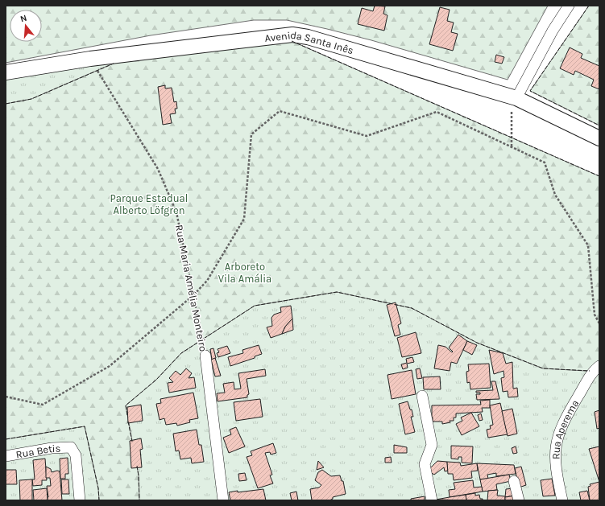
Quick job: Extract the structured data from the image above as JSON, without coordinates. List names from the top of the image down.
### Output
{
  "streets": {
    "main road": ["Avenida Santa Inês"],
    "street": ["Rua Maria Amélia Monteiro", "Rua Aperema", "Rua Betis"]
  },
  "crossings": [
    ["Avenida Santa Inês", "Rua Maria Amélia Monteiro"]
  ],
  "parks": ["Parque Estadual Alberto Löfgren", "Arboreto Vila Amália"],
  "north": "top"
}
